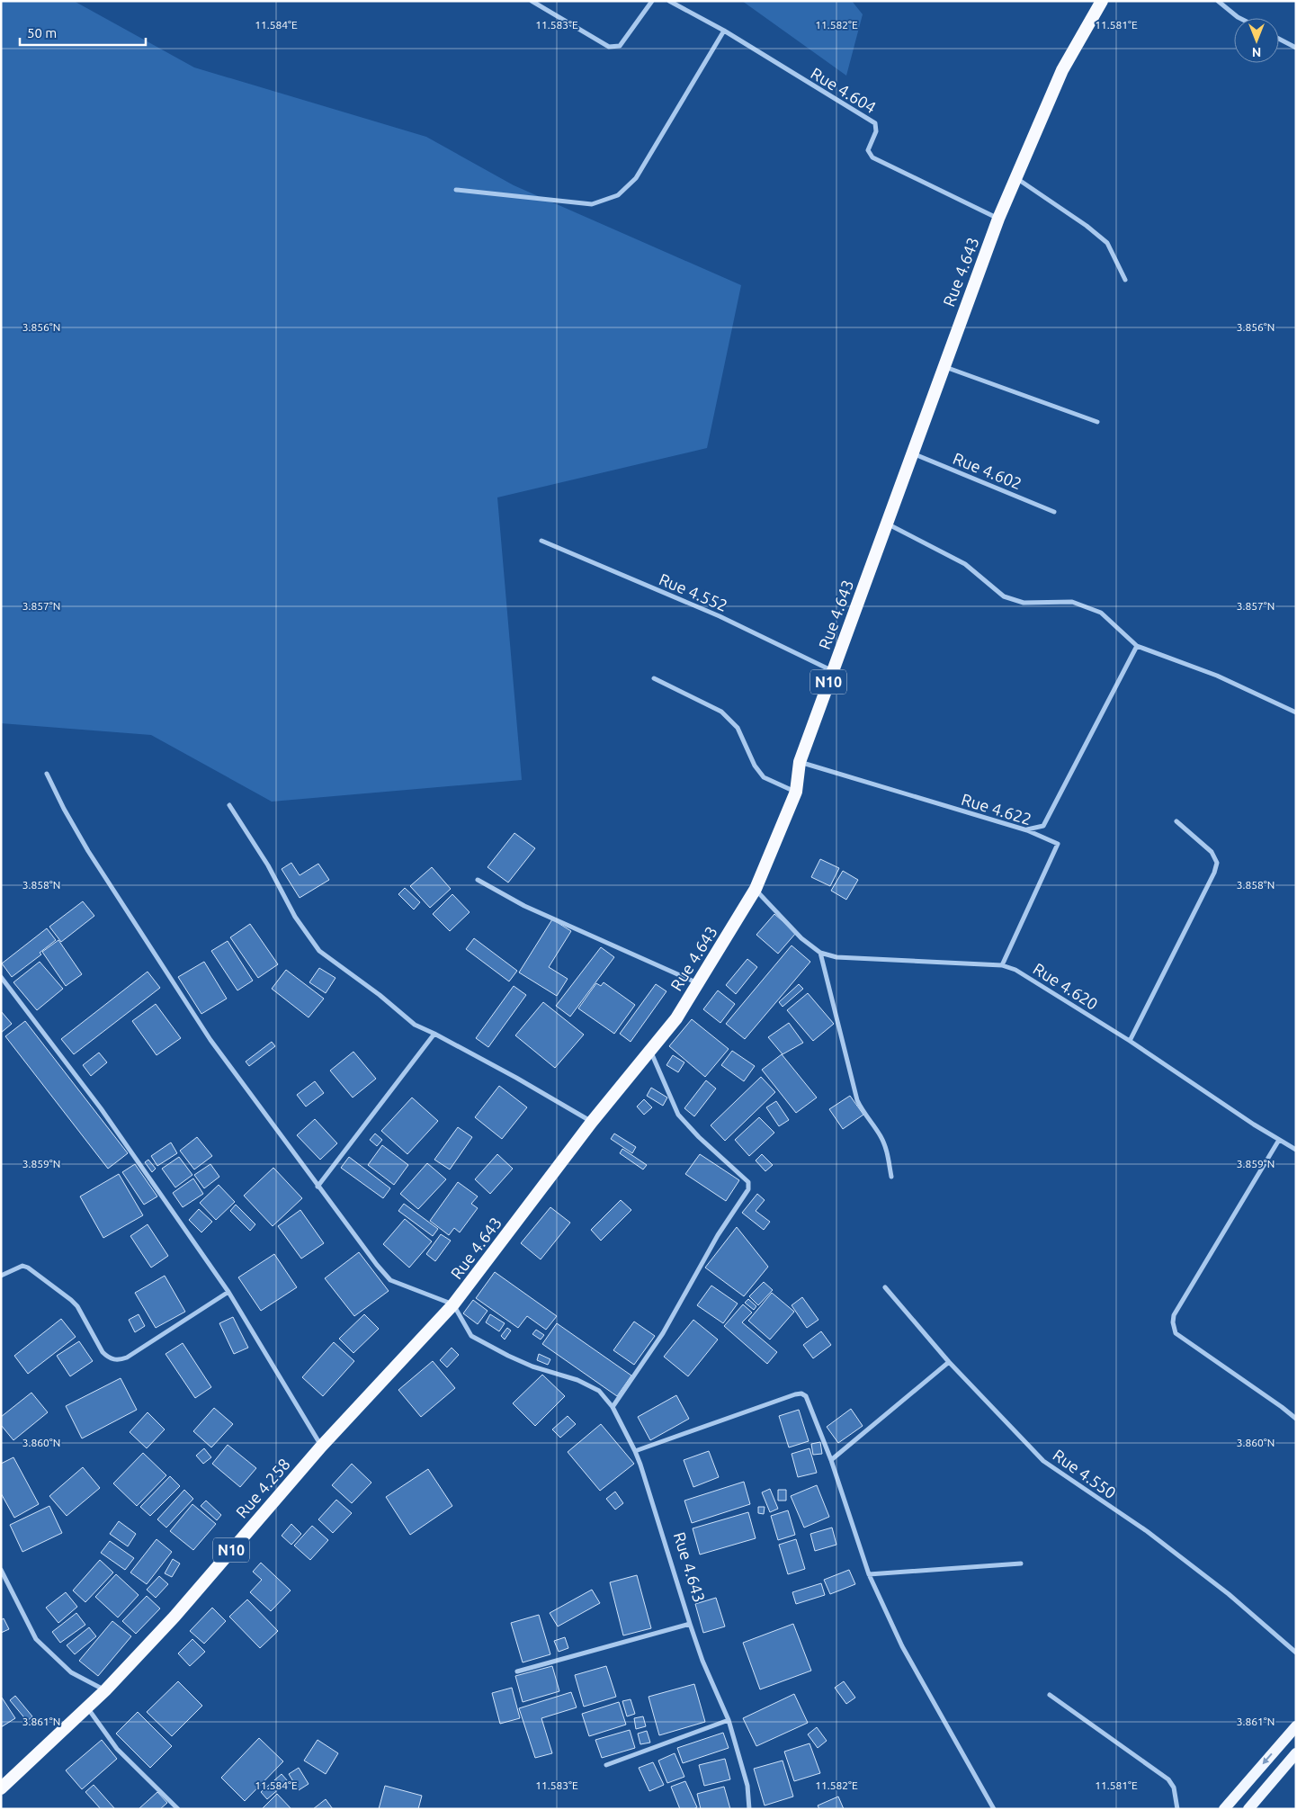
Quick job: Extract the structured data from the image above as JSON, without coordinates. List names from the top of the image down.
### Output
{
  "streets": {
    "highway": ["Rue 4.643", "N10", "Rue 4.258"],
    "street": [
      "Rue 4.604",
      "Rue 4.602",
      "Rue 4.552",
      "Rue 4.622",
      "Rue 4.620",
      "Rue 4.550"
    ]
  },
  "crossings": [
    ["Rue 4.604", "Rue 4.643"],
    ["Rue 4.643", "Rue 4.602"],
    ["Rue 4.643", "Rue 4.552"],
    ["Rue 4.643", "Rue 4.622"],
    ["Rue 4.643", "Rue 4.620"],
    ["Rue 4.643", "Rue 4.258"],
    ["Rue 4.622", "Rue 4.620"]
  ],
  "scale_bar": "50 m",
  "north": "bottom",
  "coordinates": [
    "11.584°E",
    "11.583°E",
    "11.582°E",
    "11.581°E",
    "3.856°N",
    "3.857°N",
    "3.858°N",
    "3.859°N",
    "3.860°N",
    "3.861°N"
  ]
}
